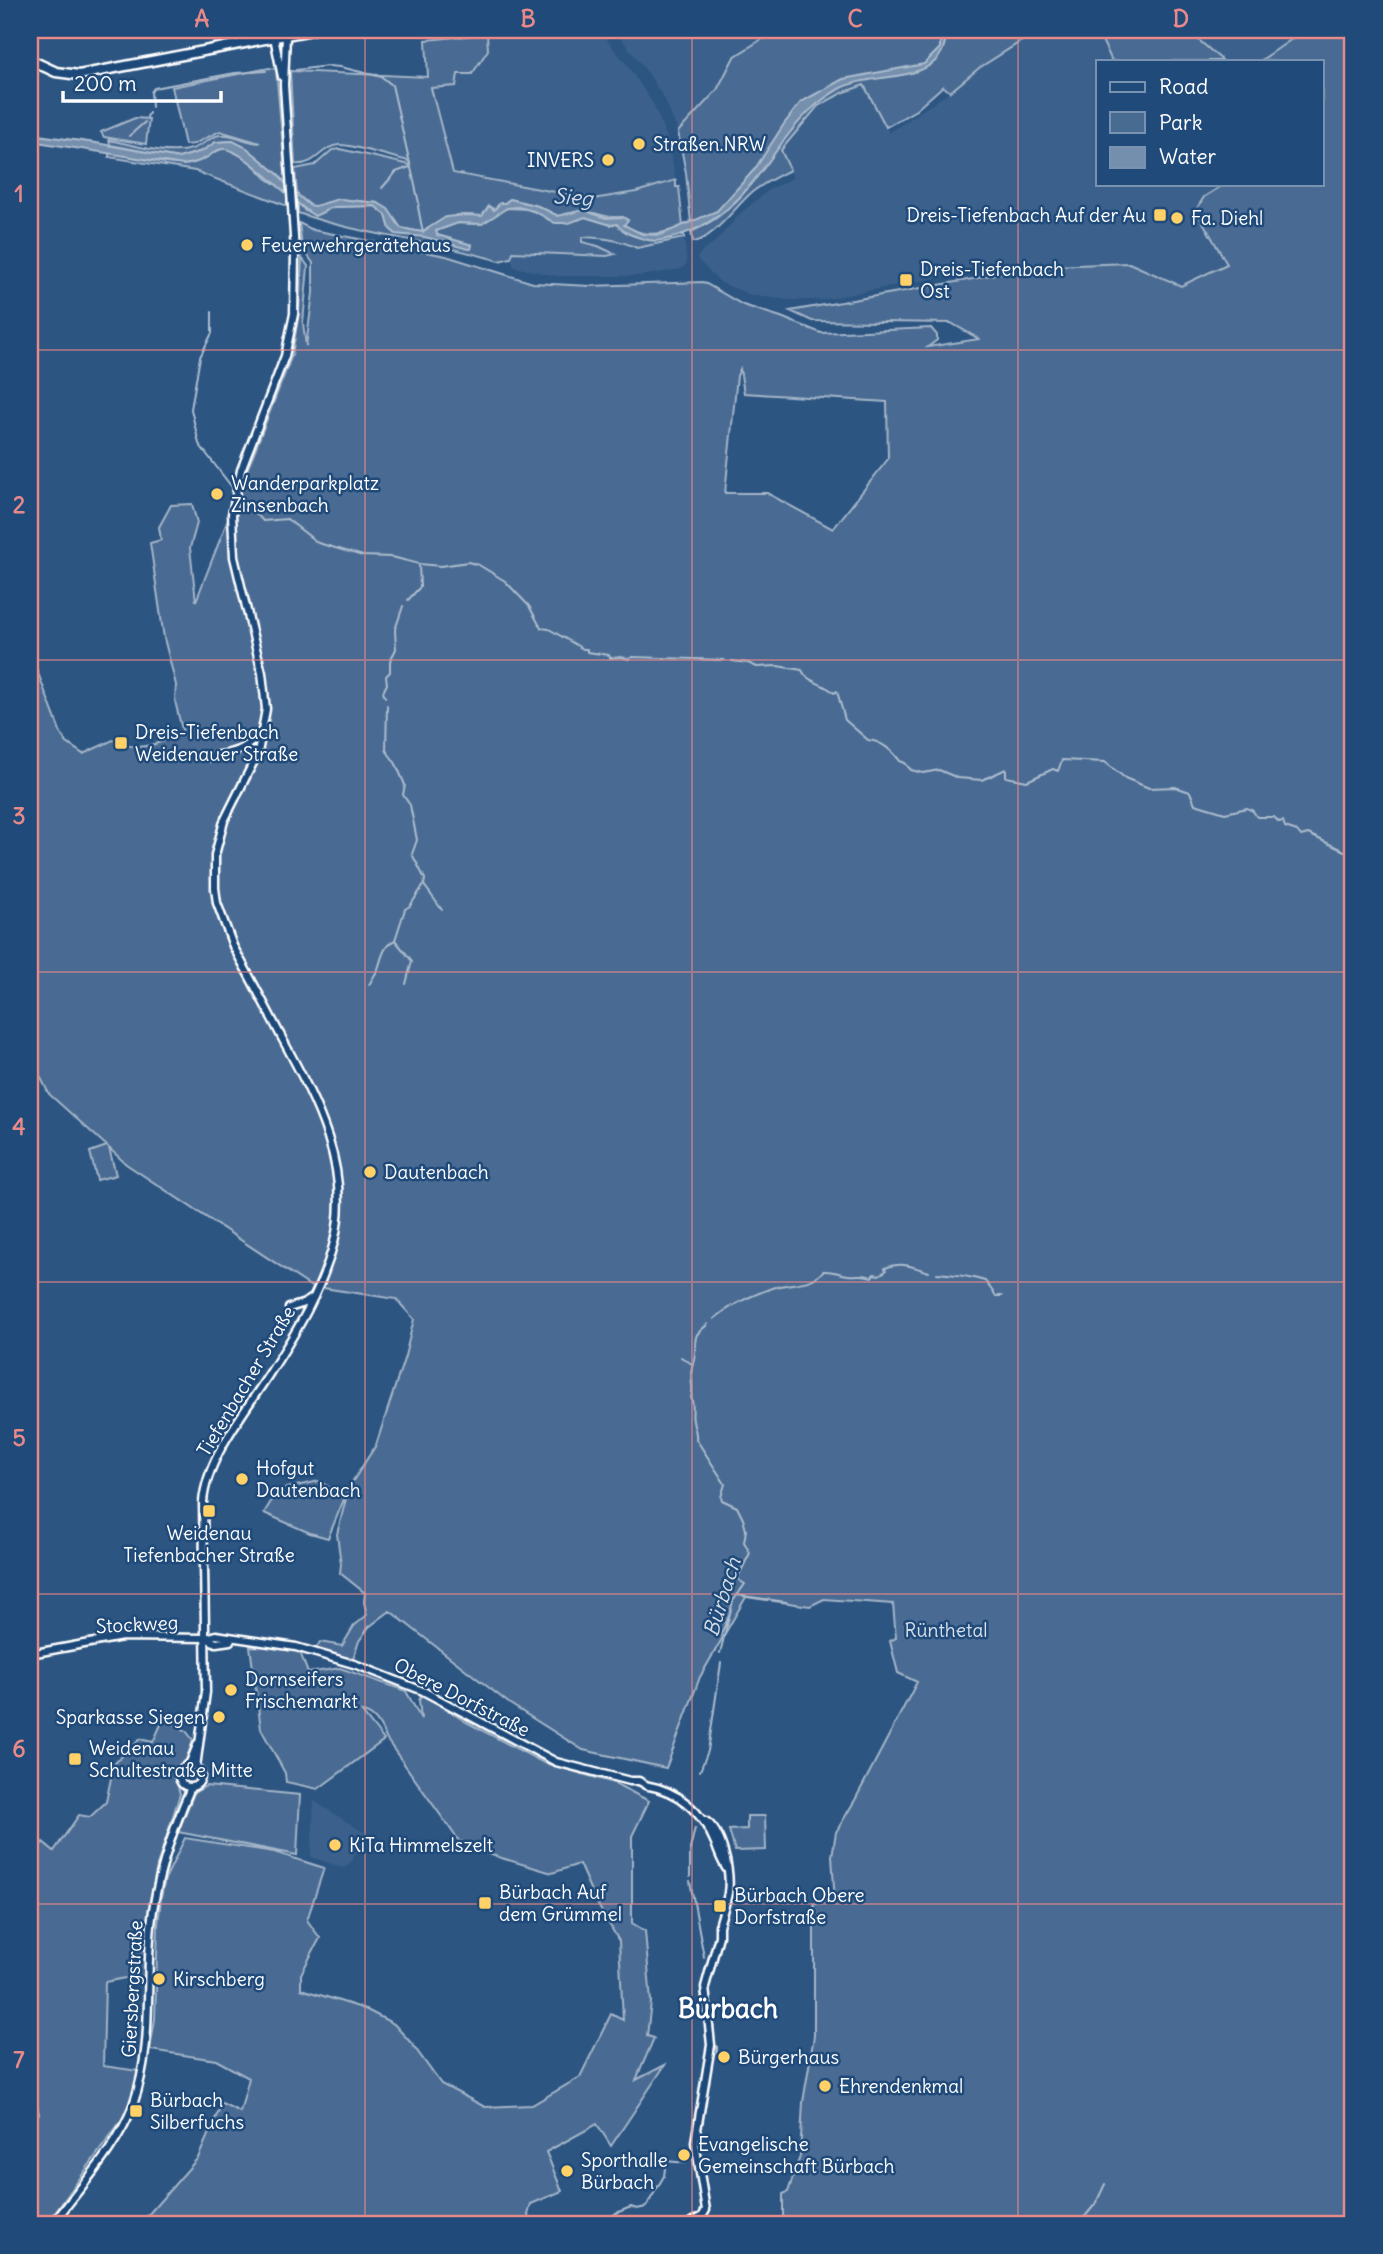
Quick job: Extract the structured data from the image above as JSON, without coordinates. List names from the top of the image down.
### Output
{
  "streets": {
    "street": [
      "Tiefenbacher Straße",
      "Stockweg",
      "Obere Dorfstraße",
      "Giersbergstraße"
    ]
  },
  "crossings": [
    ["Tiefenbacher Straße", "Stockweg"],
    ["Tiefenbacher Straße", "Obere Dorfstraße"],
    ["Stockweg", "Obere Dorfstraße"]
  ],
  "districts": ["Bürbach"],
  "water": ["Sieg", "Bürbach"],
  "parks": ["Rünthetal"],
  "places": {
    "other": [
      "Straßen.NRW",
      "INVERS",
      "Fa. Diehl",
      "Feuerwehrgerätehaus",
      "Wanderparkplatz Zinsenbach",
      "Dautenbach",
      "Hofgut Dautenbach",
      "Dornseifers Frischemarkt",
      "Sparkasse Siegen",
      "KiTa Himmelszelt",
      "Kirschberg",
      "Bürgerhaus",
      "Ehrendenkmal",
      "Evangelische Gemeinschaft Bürbach",
      "Sporthalle Bürbach"
    ],
    "transit": [
      "Dreis-Tiefenbach Auf der Au",
      "Dreis-Tiefenbach Ost",
      "Dreis-Tiefenbach Weidenauer Straße",
      "Weidenau Tiefenbacher Straße",
      "Weidenau Schultestraße Mitte",
      "Bürbach Auf dem Grümmel",
      "Bürbach Obere Dorfstraße",
      "Bürbach Silberfuchs"
    ]
  },
  "legend": ["Road", "Park", "Water"],
  "scale_bar": "200 m",
  "grid": {
    "columns": [
      "A",
      "B",
      "C",
      "D"
    ],
    "rows": [
      "1",
      "2",
      "3",
      "4",
      "5",
      "6",
      "7"
    ]
  }
}
